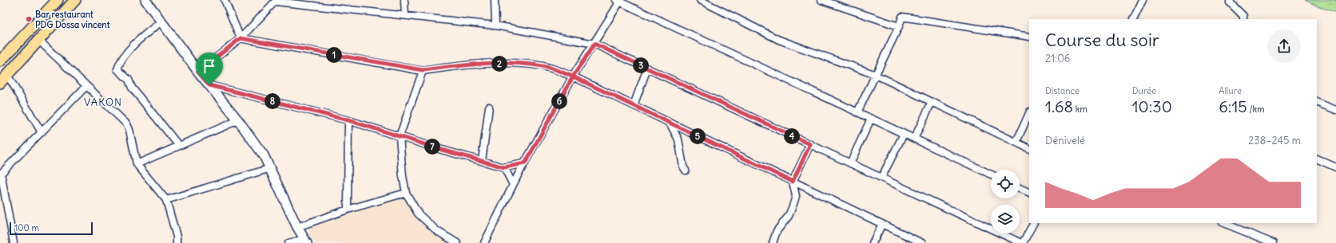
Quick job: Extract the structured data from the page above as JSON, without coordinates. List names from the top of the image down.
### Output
{
  "districts": ["VAKON"],
  "places": ["Bar restaurant PDG Dossa vincent"],
  "scale_bar": "100 m",
  "page": {
    "heading": ["Course du soir", "21:06"],
    "pins": [
      "1",
      "2",
      "3",
      "6",
      "8",
      "4",
      "5",
      "7"
    ],
    "stats": [
      ["Distance", "1.68 km"],
      ["Durée", "10:30"],
      ["Allure", "6:15 /km"]
    ],
    "chart": ["Dénivelé", "238–245 m"],
    "scale": "100 m"
  }
}
